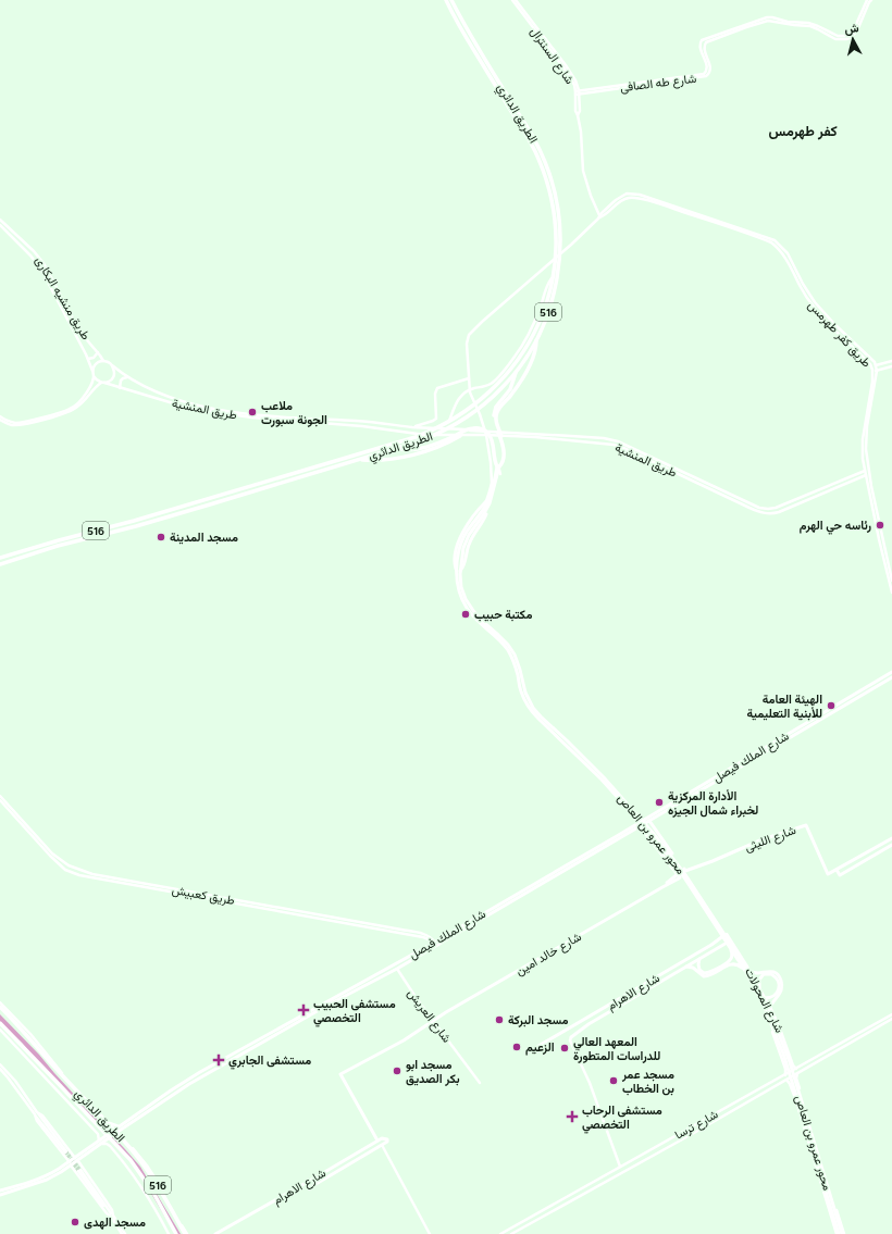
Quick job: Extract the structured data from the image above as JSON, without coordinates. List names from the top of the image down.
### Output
{
  "streets": {
    "highway": ["الطريق الدائري", "516"],
    "main road": [
      "شارع الملك فيصل",
      "محور عمرو بن العاص",
      "شارع الليثى",
      "شارع خالد امين",
      "شارع الاهرام"
    ],
    "street": [
      "شارع السنترال",
      "شارع طه الصافى",
      "طريق منشيه البكارى",
      "طريق كفر طهرمس",
      "طريق المنشية",
      "طريق كعبيش",
      "شارع المحولات",
      "شارع العريش",
      "شارع ترسا"
    ]
  },
  "crossings": [
    ["شارع السنترال", "شارع طه الصافى"],
    ["شارع السنترال", "طريق كفر طهرمس"],
    ["طريق منشيه البكارى", "طريق المنشية"],
    ["طريق كفر طهرمس", "طريق المنشية"],
    ["شارع الملك فيصل", "طريق كعبيش"],
    ["شارع الملك فيصل", "شارع العريش"],
    ["شارع خالد امين", "شارع الاهرام"],
    ["شارع خالد امين", "شارع العريش"],
    ["شارع الاهرام", "شارع المحولات"],
    ["شارع المحولات", "شارع ترسا"]
  ],
  "districts": ["كفر طهرمس"],
  "places": {
    "other": [
      "ملاعب الجونة سبورت",
      "رئاسه حي الهرم",
      "مسجد المدينة",
      "مكتبة حبيب",
      "الهيئة العامة للأبنية التعليمية",
      "الأدارة المركزية لخبراء شمال الجيزه",
      "مسجد البركة",
      "الزعيم",
      "المعهد العالي للدراسات المتطورة",
      "مسجد ابو بكر الصديق",
      "مسجد عمر بن الخطاب",
      "مسجد الهدى"
    ],
    "health": ["مستشفى الحبيب التخصصي", "مستشفى الجابري", "مستشفى الرحاب التخصصي"]
  },
  "north": "top"
}
